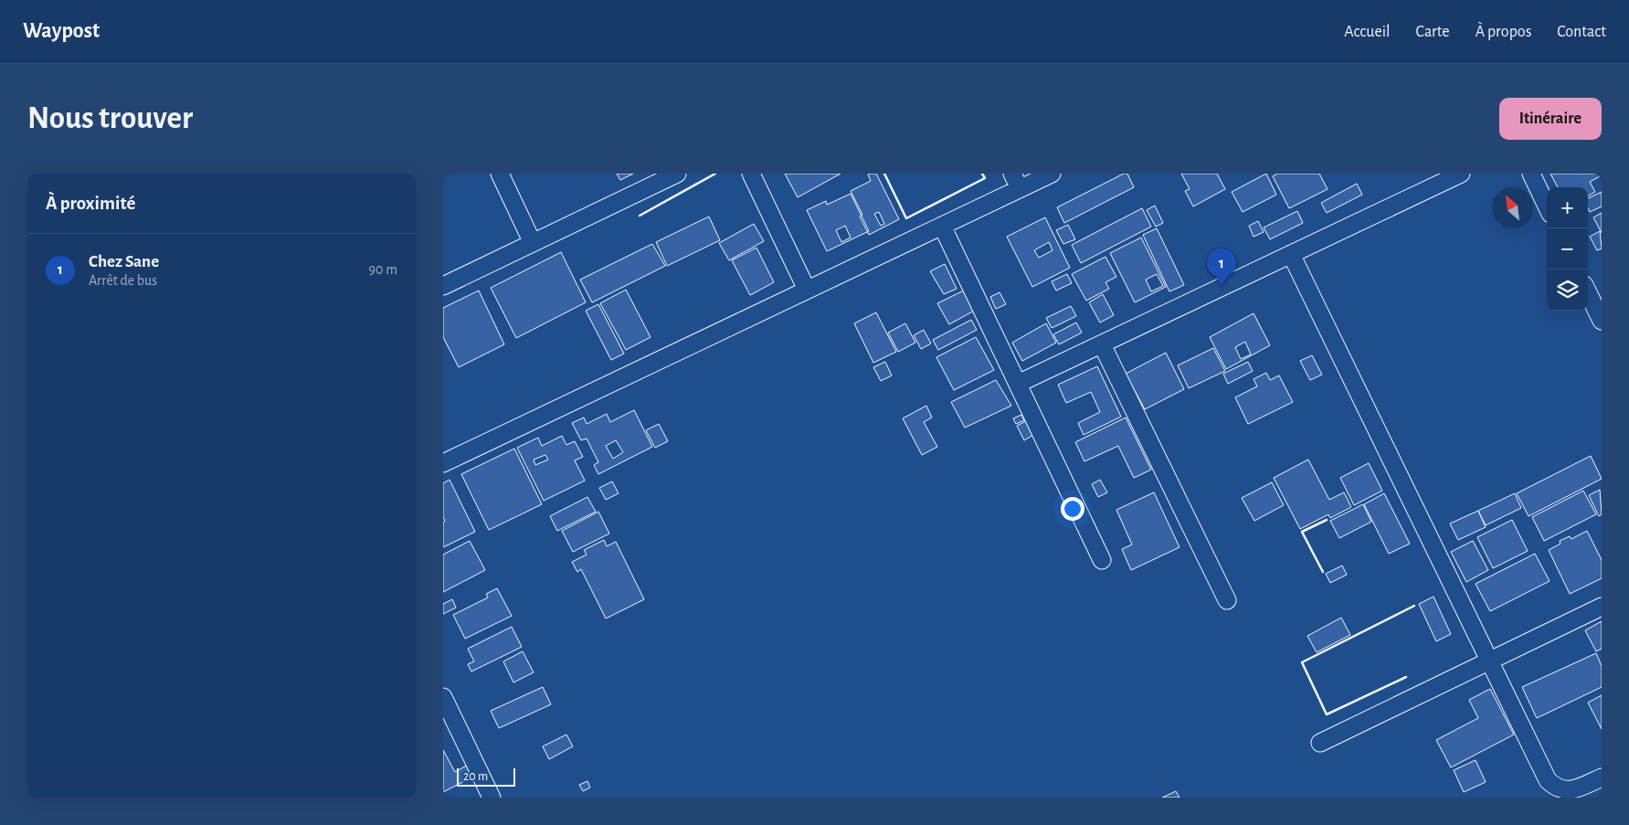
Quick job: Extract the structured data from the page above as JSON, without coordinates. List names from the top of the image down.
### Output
{
  "scale_bar": "20 m",
  "north": "top left",
  "page": {
    "header": "Waypost",
    "nav": [
      "Accueil",
      "Carte",
      "À propos",
      "Contact"
    ],
    "buttons": "Itinéraire",
    "title": "Nous trouver",
    "heading": "À proximité",
    "map_buttons": ["+", "−"],
    "list": [
      {
        "mark": "1",
        "name": "Chez Sane",
        "note": "Arrêt de bus",
        "value": "90 m"
      }
    ],
    "pins": "1",
    "scale": "20 m"
  }
}
